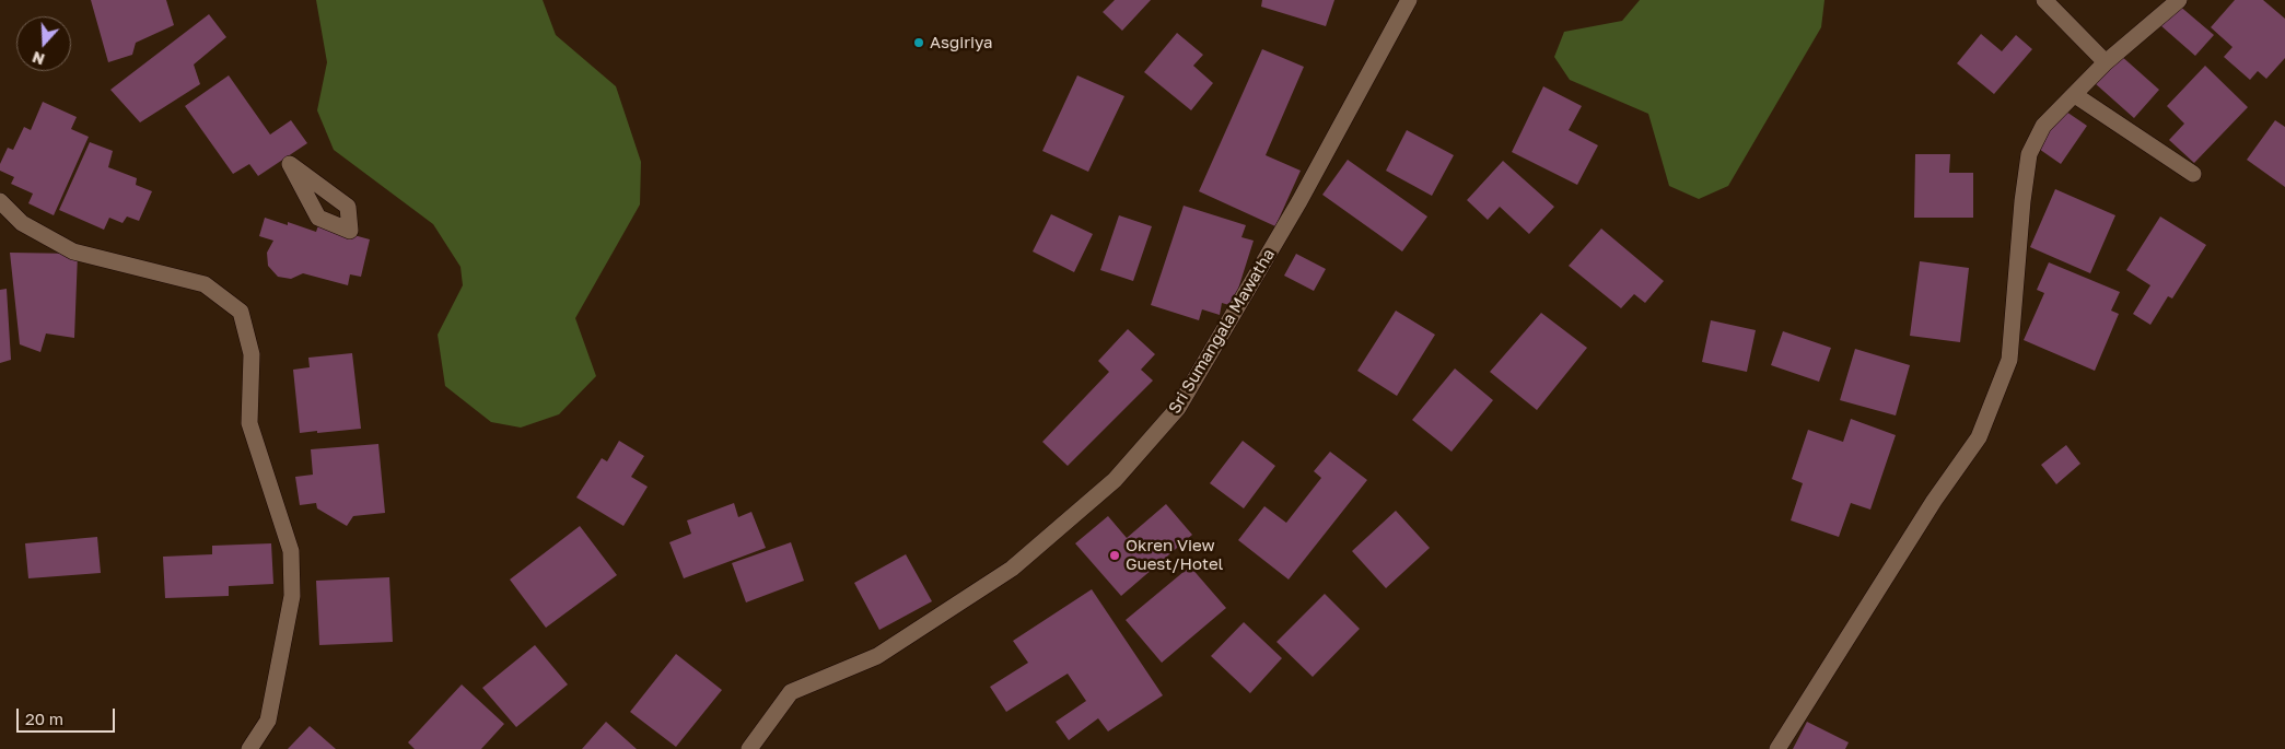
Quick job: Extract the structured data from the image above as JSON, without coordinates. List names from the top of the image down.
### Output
{
  "streets": {
    "street": ["Sri Sumangala Mawatha"]
  },
  "places": ["Asgiriya", "Okren View Guest/Hotel"],
  "scale_bar": "20 m",
  "north": "bottom"
}
